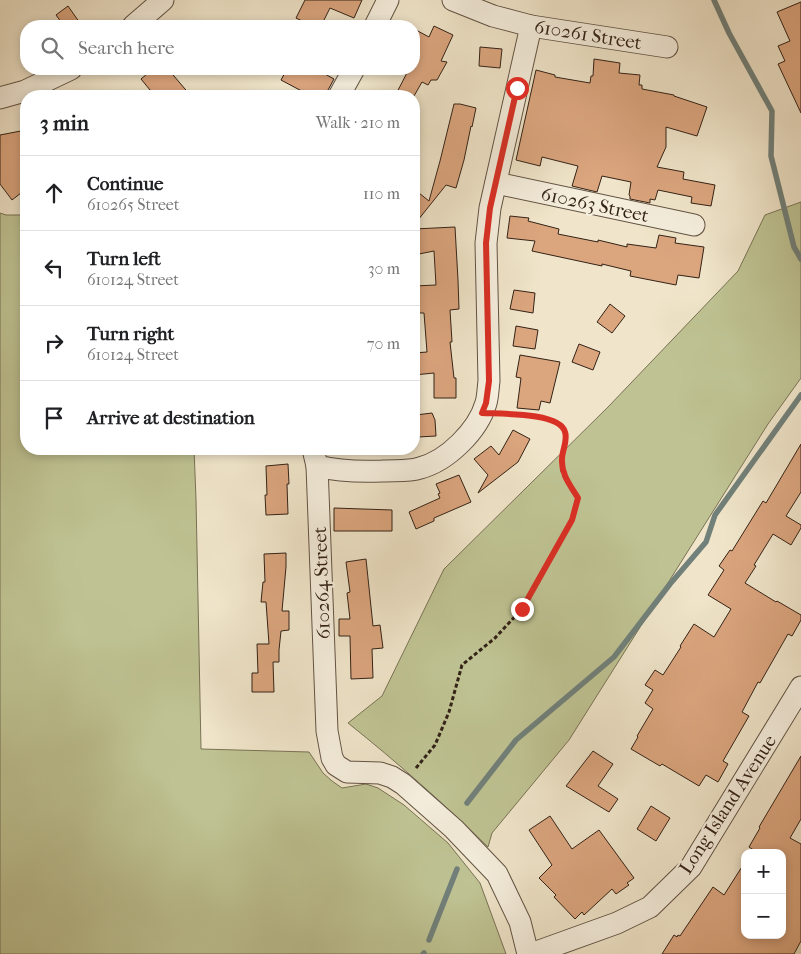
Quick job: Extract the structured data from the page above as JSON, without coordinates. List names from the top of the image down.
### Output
{
  "streets": {
    "street": [
      "610261 Street",
      "610263 Street",
      "610264 Street",
      "Long Island Avenue"
    ]
  },
  "crossings": [
    ["610264 Street", "Long Island Avenue"]
  ],
  "page": {
    "search": "Search here",
    "heading": ["3 min", "Walk · 210 m"],
    "list": [
      ["Continue", "610265 Street", "110 m"],
      ["Turn left", "610124 Street", "30 m"],
      ["Turn right", "610124 Street", "70 m"],
      "Arrive at destination"
    ],
    "map_buttons": ["+", "−"]
  }
}
